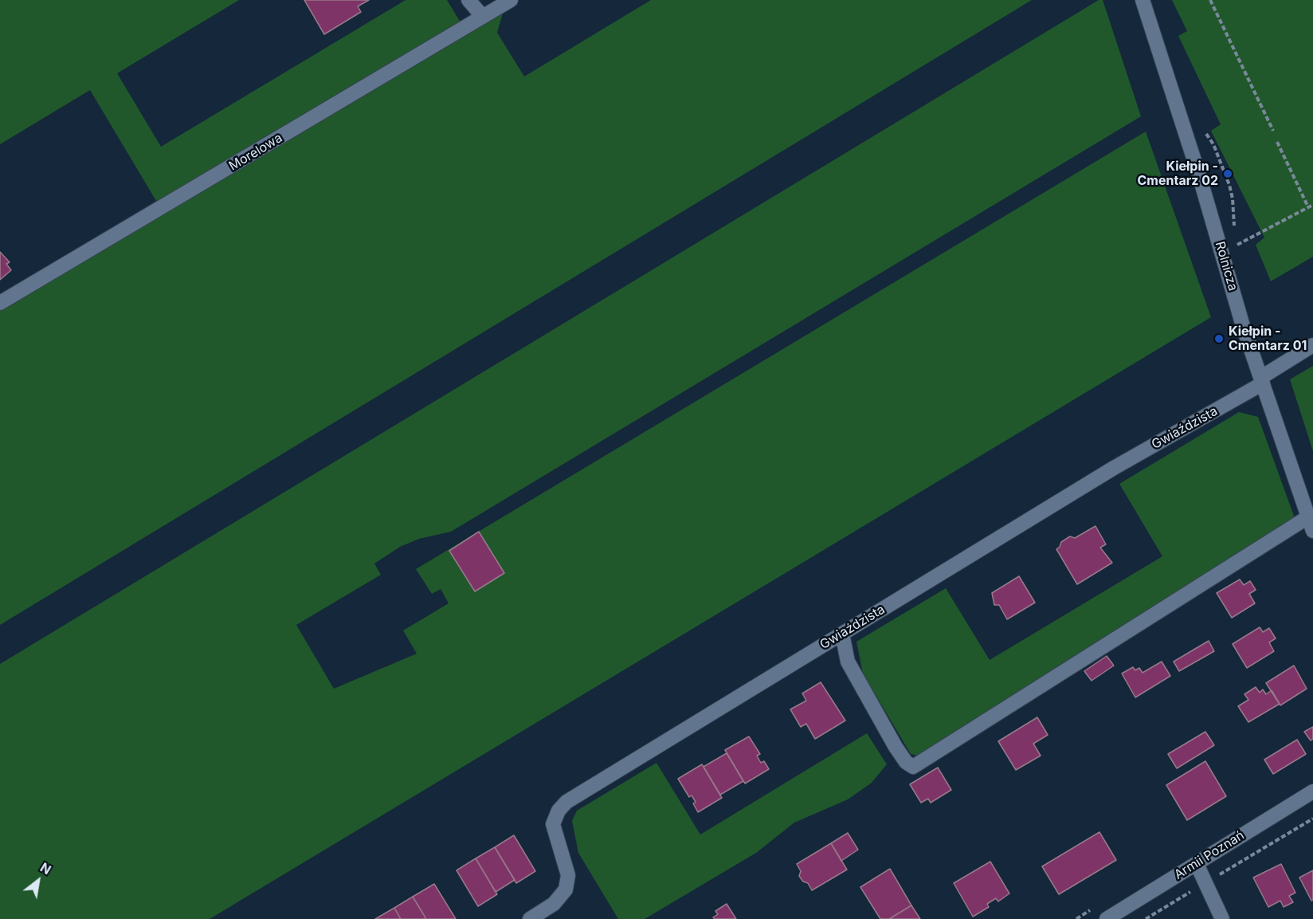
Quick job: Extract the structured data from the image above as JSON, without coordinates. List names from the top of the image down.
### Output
{
  "streets": {
    "street": [
      "Morelowa",
      "Rolnicza",
      "Gwiaździsta",
      "Armii Poznań"
    ]
  },
  "crossings": [
    ["Rolnicza", "Gwiaździsta"]
  ],
  "places": ["Kiełpin - Cmentarz 02", "Kiełpin - Cmentarz 01"],
  "north": "top right"
}
